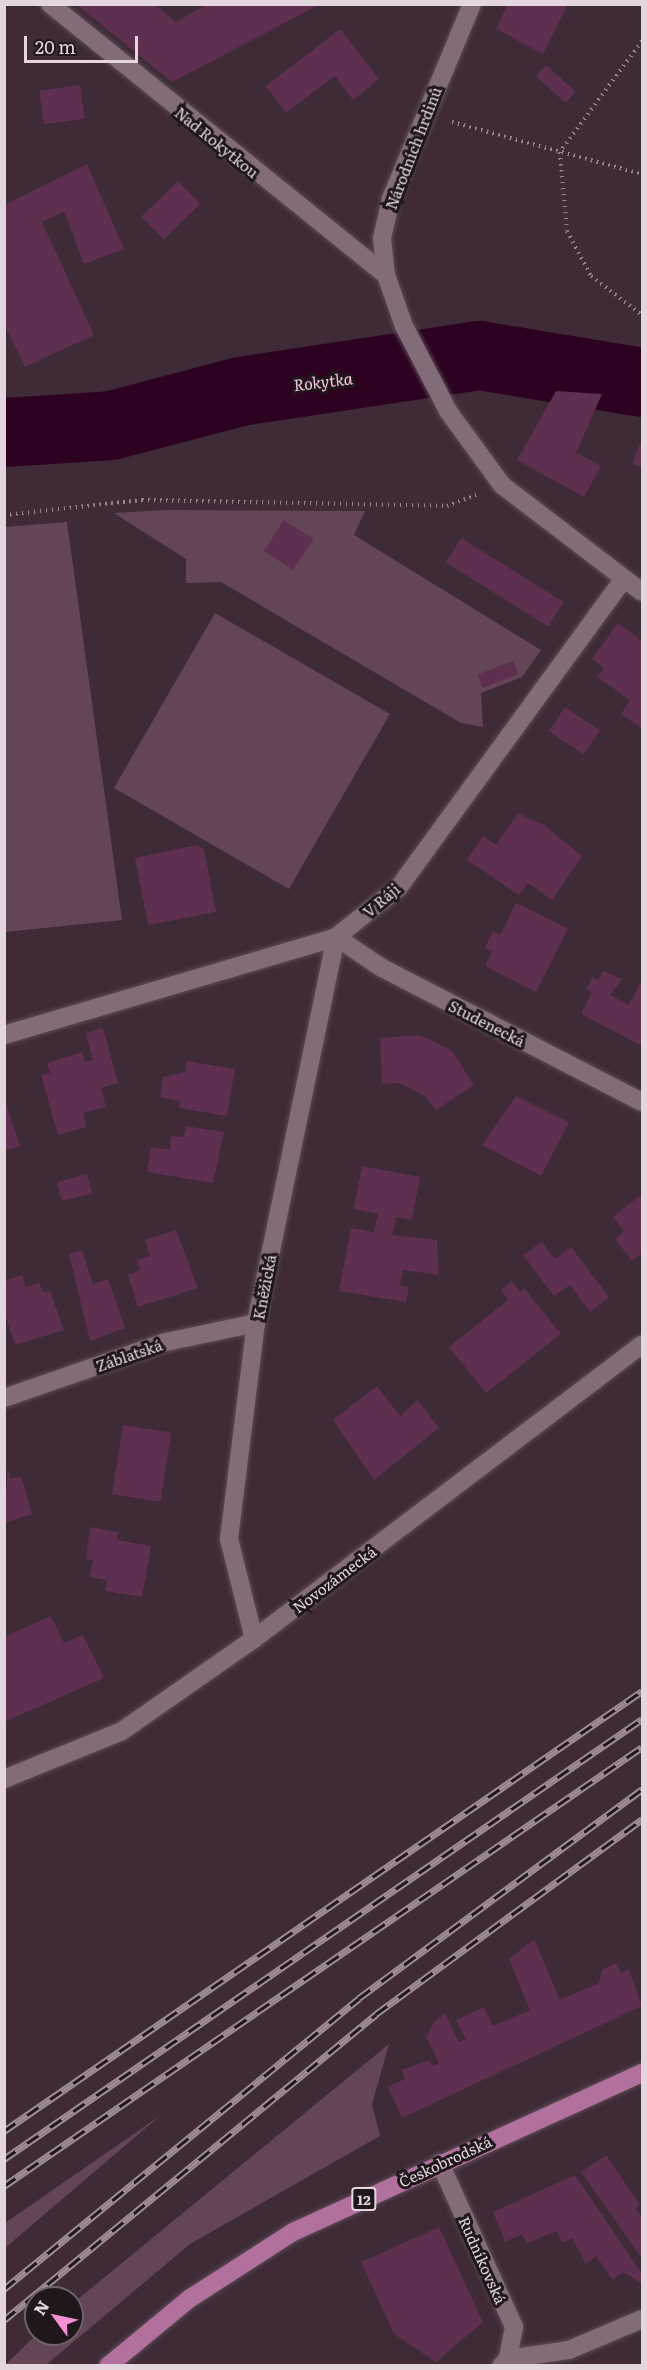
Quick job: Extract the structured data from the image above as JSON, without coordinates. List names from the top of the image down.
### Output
{
  "streets": {
    "main road": ["Českobrodská", "12"],
    "street": [
      "Nad Rokytkou",
      "Národních hrdinů",
      "V Ráji",
      "Studenecká",
      "Kněžická",
      "Záblatská",
      "Novozámecká",
      "Rudníkovská"
    ]
  },
  "crossings": [
    ["Nad Rokytkou", "Národních hrdinů"],
    ["Národních hrdinů", "V Ráji"],
    ["V Ráji", "Studenecká"],
    ["V Ráji", "Kněžická"],
    ["Studenecká", "Kněžická"],
    ["Kněžická", "Záblatská"],
    ["Kněžická", "Novozámecká"],
    ["Českobrodská", "Rudníkovská"]
  ],
  "water": ["Rokytka"],
  "scale_bar": "20 m",
  "north": "top left"
}
